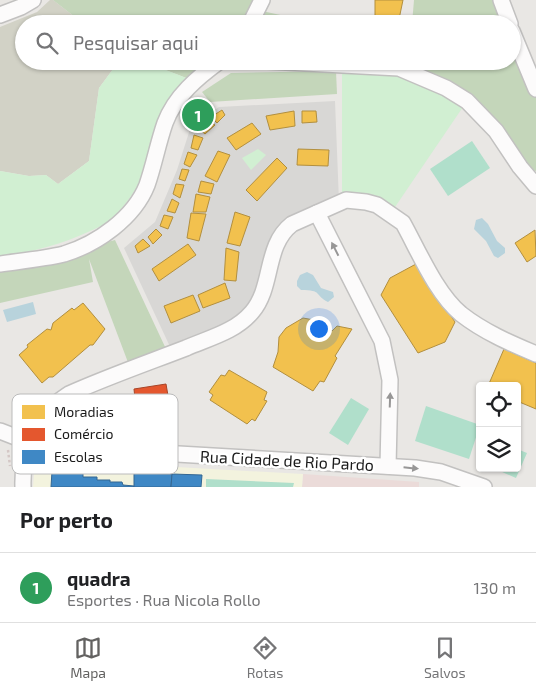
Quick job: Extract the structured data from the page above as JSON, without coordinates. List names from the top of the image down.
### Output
{
  "streets": {
    "street": ["Rua Cidade de Rio Pardo"]
  },
  "legend": ["Moradias", "Comércio", "Escolas"],
  "page": {
    "search": "Pesquisar aqui",
    "pins": "1",
    "heading": "Por perto",
    "list": [
      {
        "mark": "1",
        "name": "quadra",
        "note": "Esportes · Rua Nicola Rollo",
        "value": "130 m"
      }
    ],
    "nav": ["Mapa", "Rotas", "Salvos"]
  }
}
